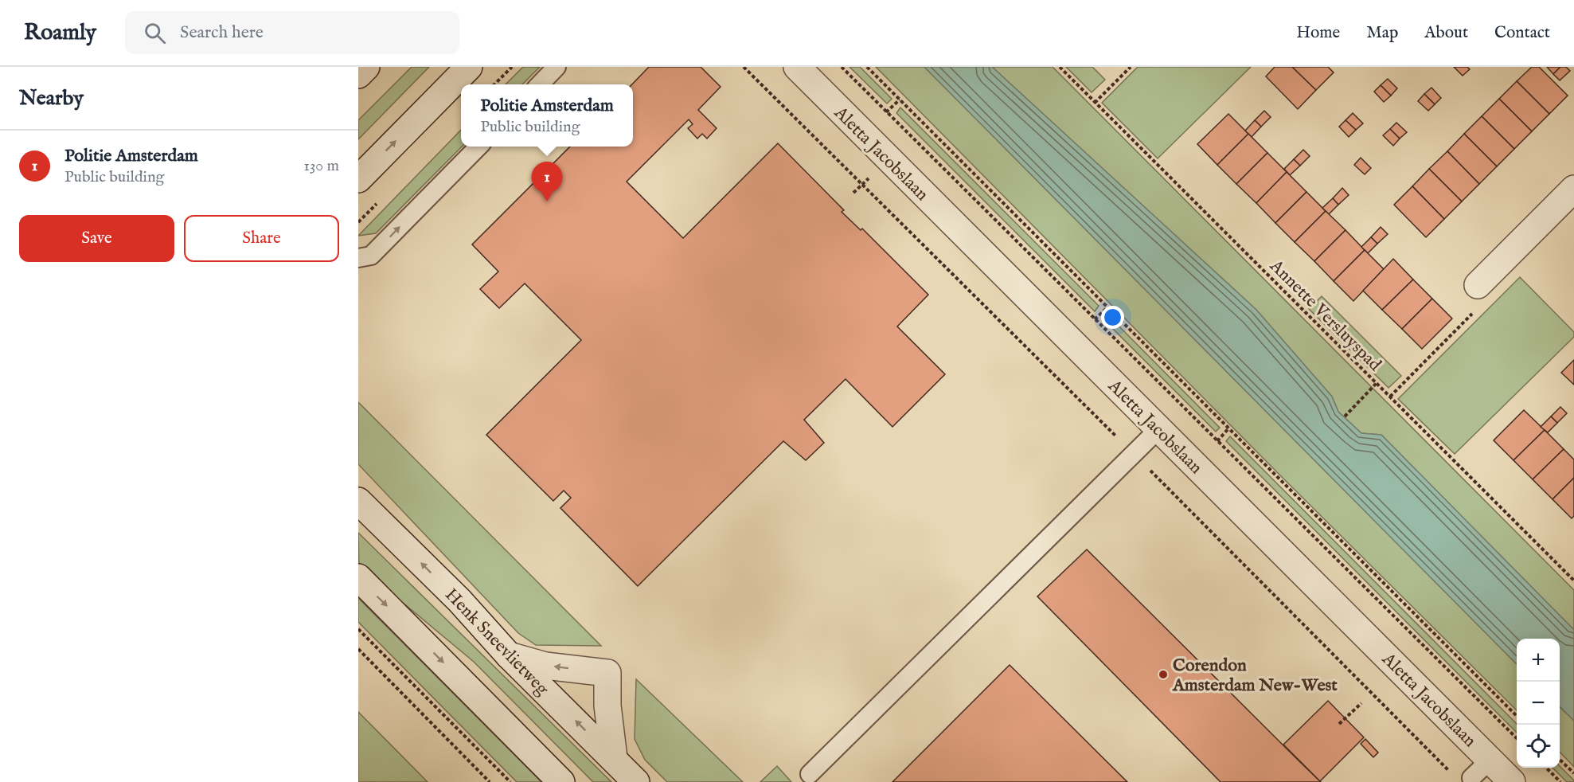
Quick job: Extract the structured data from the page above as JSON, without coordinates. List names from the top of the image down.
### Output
{
  "streets": {
    "street": ["Aletta Jacobslaan", "Henk Sneevlietweg"],
    "path": ["Annette Versluyspad"]
  },
  "places": ["Corendon Amsterdam New-West"],
  "page": {
    "header": "Roamly",
    "search": "Search here",
    "nav": [
      "Home",
      "Map",
      "About",
      "Contact"
    ],
    "heading": "Nearby",
    "popup": ["Politie Amsterdam", "Public building"],
    "list": [
      {
        "mark": "1",
        "name": "Politie Amsterdam",
        "note": "Public building",
        "value": "130 m"
      }
    ],
    "pins": "1",
    "buttons": ["Save", "Share"],
    "map_buttons": ["+", "−"]
  }
}
